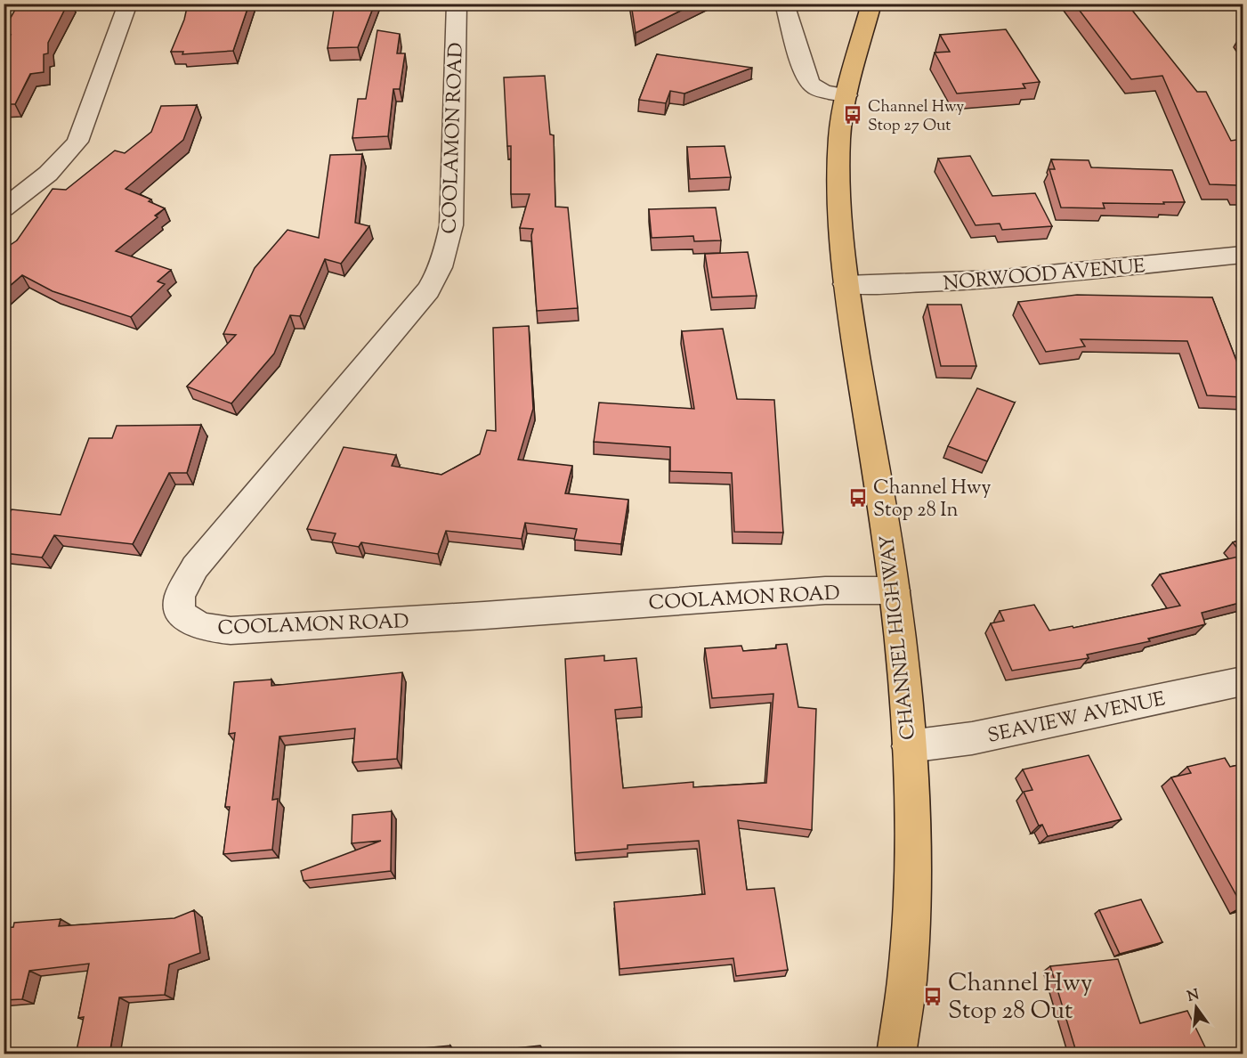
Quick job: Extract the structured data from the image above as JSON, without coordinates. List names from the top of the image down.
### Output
{
  "streets": {
    "main road": ["CHANNEL HIGHWAY"],
    "street": ["COOLAMON ROAD", "NORWOOD AVENUE", "SEAVIEW AVENUE"]
  },
  "crossings": [
    ["COOLAMON ROAD", "CHANNEL HIGHWAY"],
    ["NORWOOD AVENUE", "CHANNEL HIGHWAY"],
    ["CHANNEL HIGHWAY", "SEAVIEW AVENUE"]
  ],
  "places": {
    "bus stop": ["Channel Hwy Stop 27 Out", "Channel Hwy Stop 28 In", "Channel Hwy Stop 28 Out"]
  },
  "north": "top"
}
